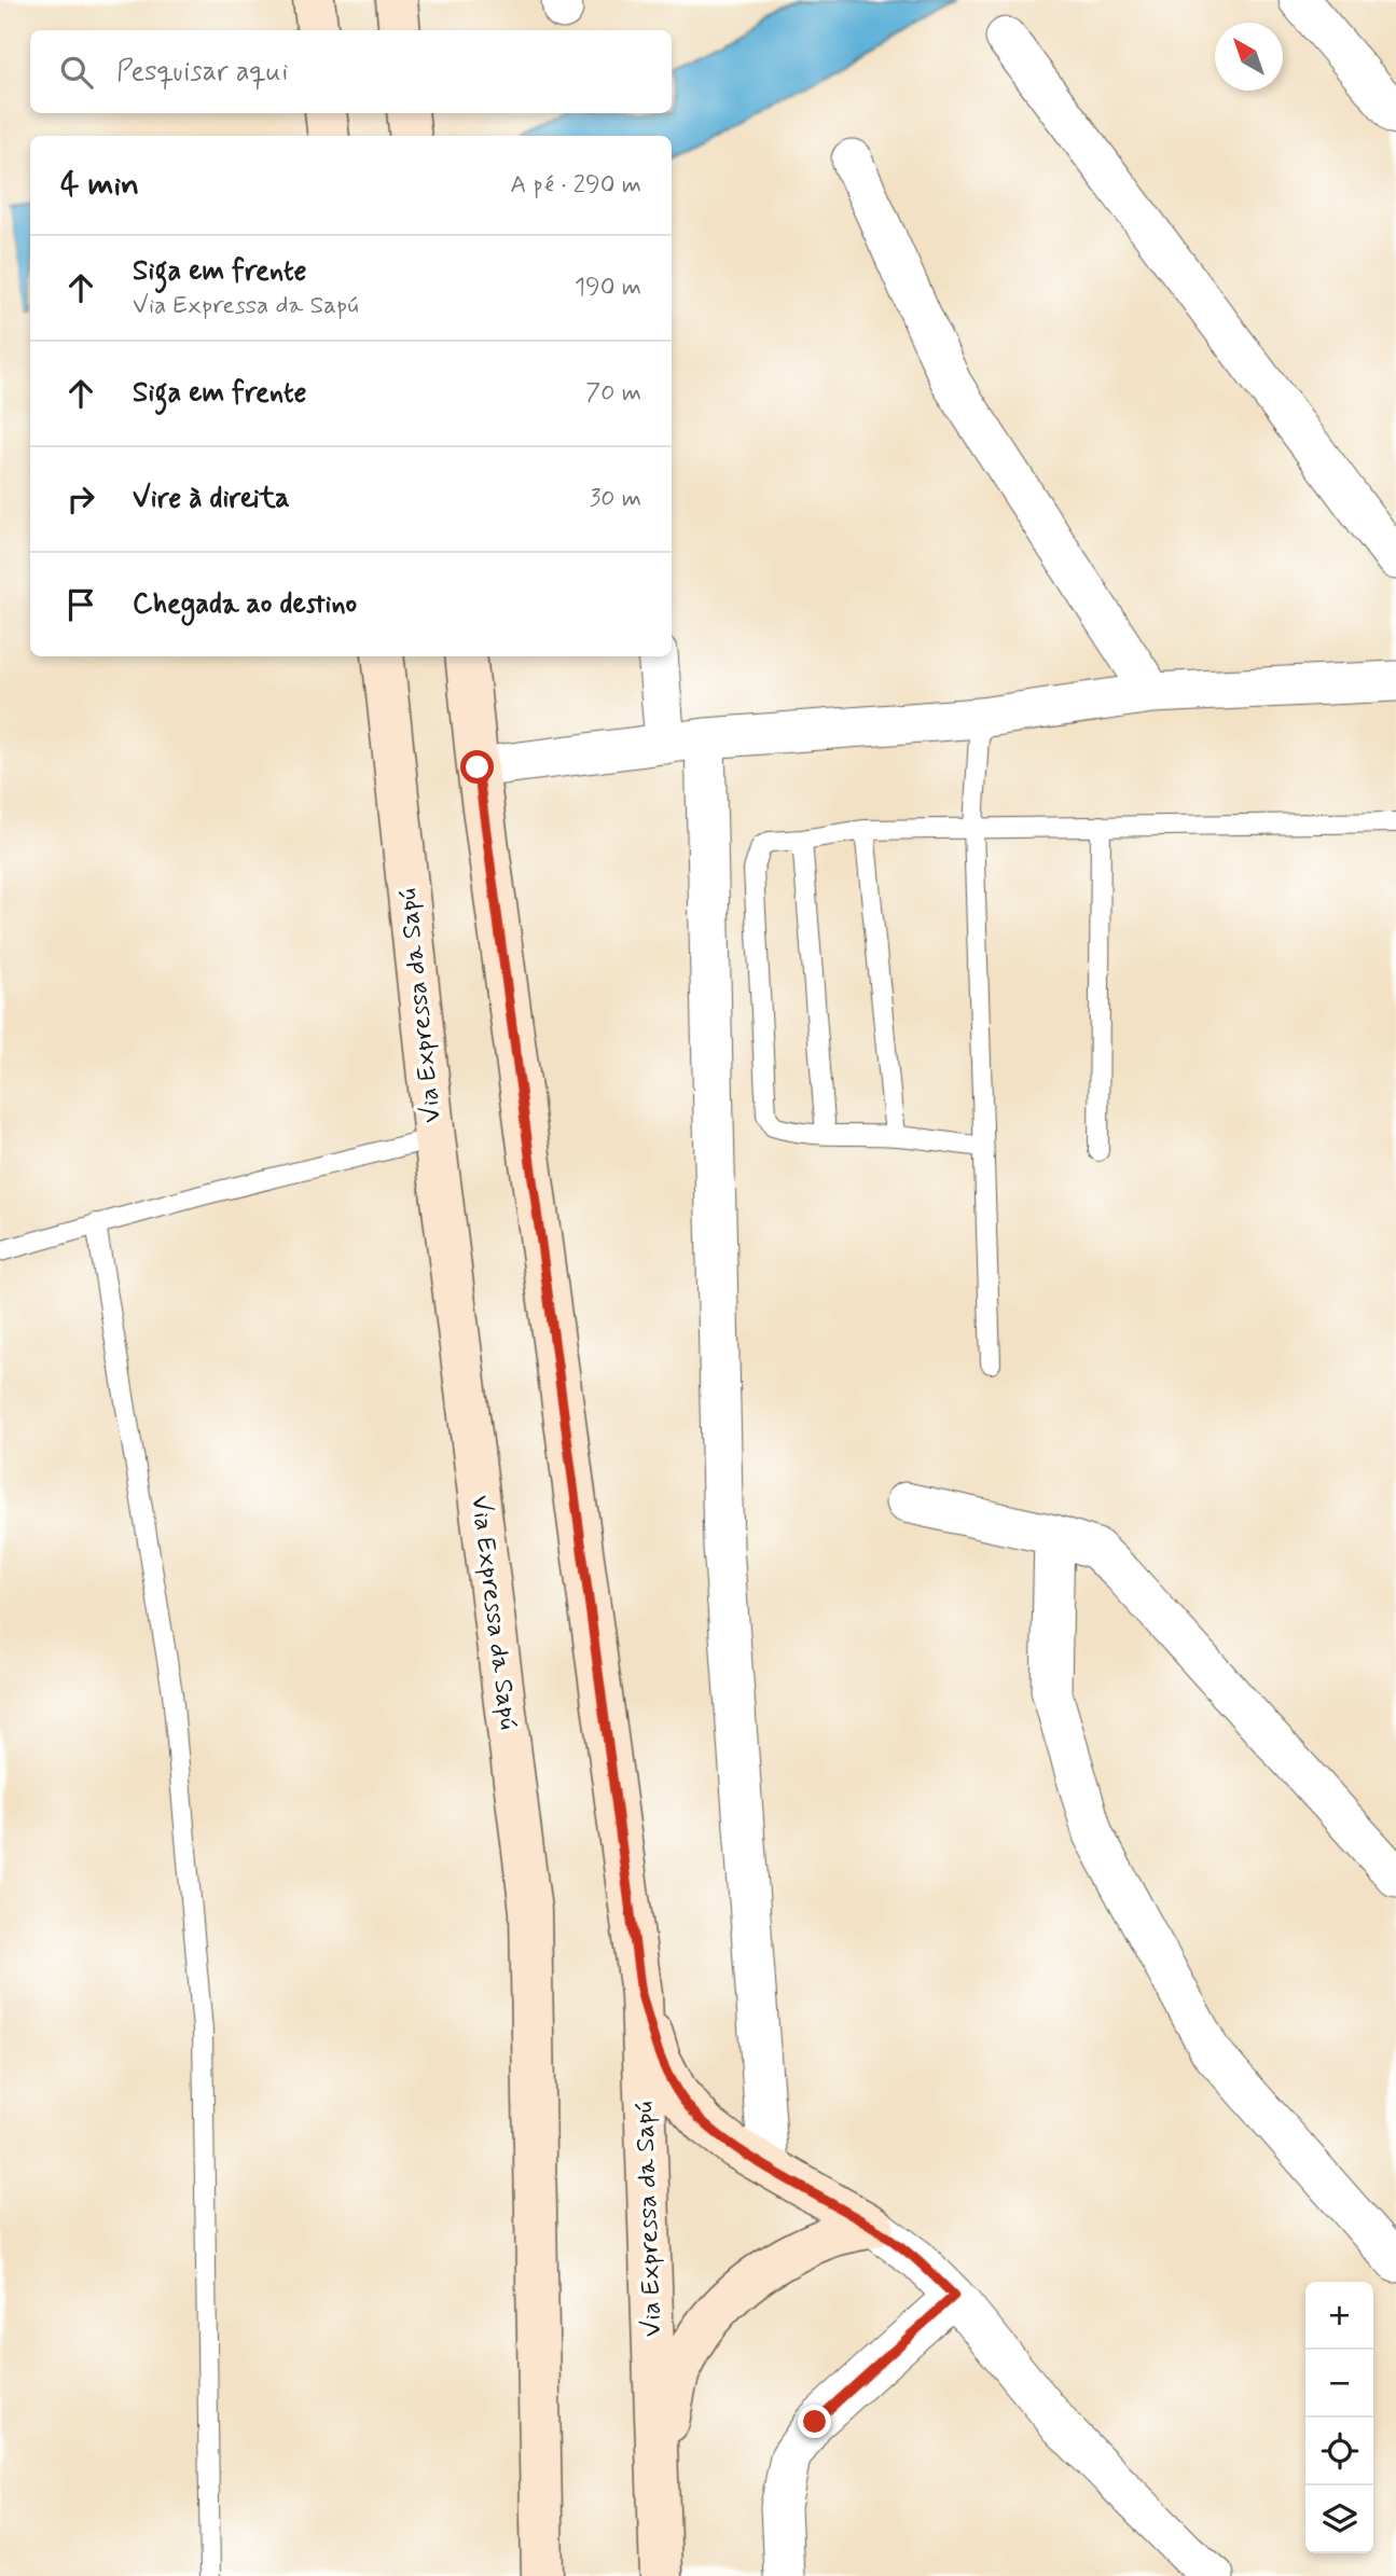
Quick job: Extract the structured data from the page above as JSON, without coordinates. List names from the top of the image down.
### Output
{
  "streets": {
    "main road": ["Via Expressa da Sapú"]
  },
  "north": "top left",
  "page": {
    "search": "Pesquisar aqui",
    "heading": ["4 min", "A pé · 290 m"],
    "list": [
      ["Siga em frente", "Via Expressa da Sapú", "190 m"],
      ["Siga em frente", "70 m"],
      ["Vire à direita", "30 m"],
      "Chegada ao destino"
    ],
    "map_buttons": ["+", "−"]
  }
}
